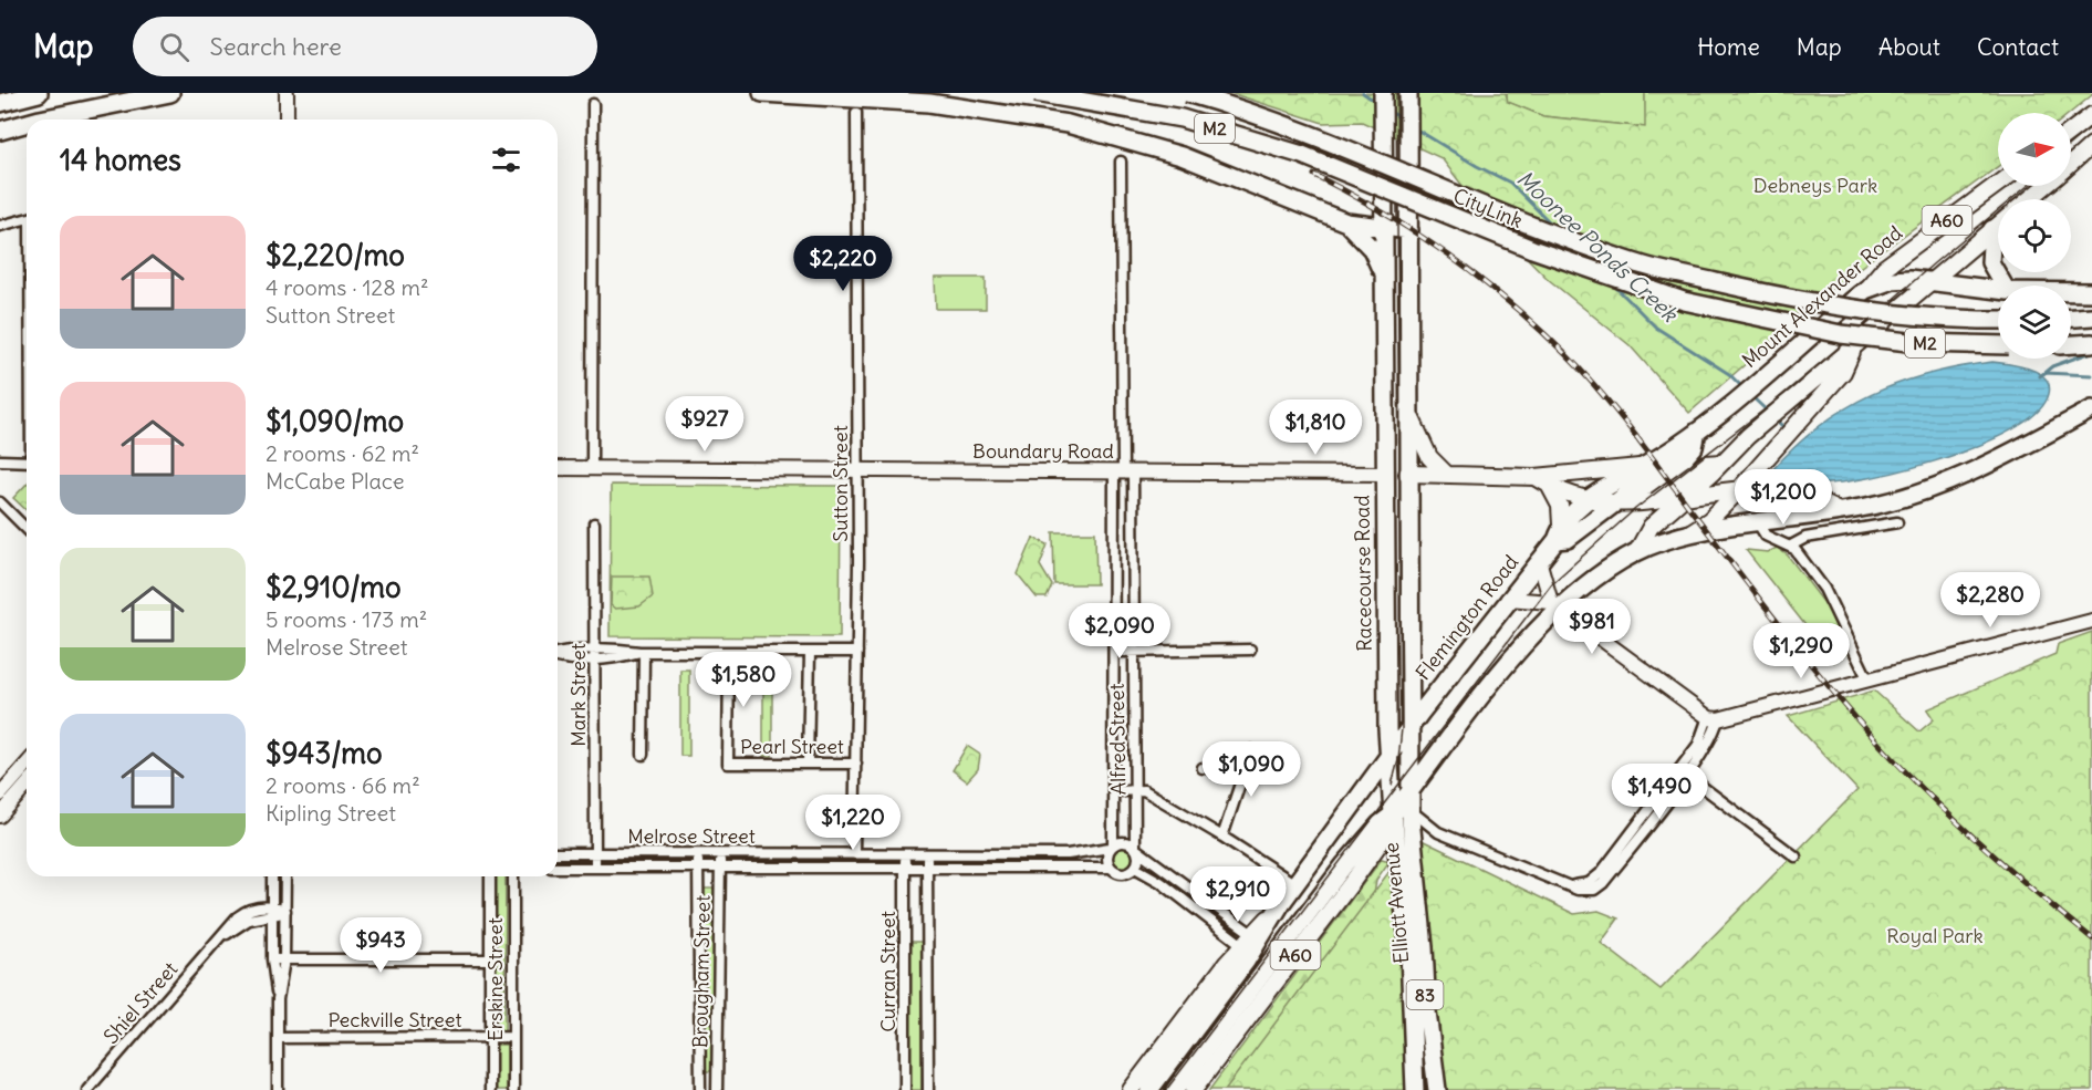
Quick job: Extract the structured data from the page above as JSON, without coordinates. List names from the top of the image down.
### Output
{
  "streets": {
    "highway": [
      "M2",
      "CityLink",
      "A60",
      "Mount Alexander Road",
      "Boundary Road",
      "Racecourse Road",
      "Flemington Road",
      "Elliott Avenue",
      "83"
    ],
    "street": [
      "Sutton Street",
      "Mark Street",
      "Alfred Street",
      "Pearl Street",
      "Melrose Street",
      "Brougham Street",
      "Curran Street",
      "Erskine Street",
      "Shiel Street",
      "Peckville Street"
    ]
  },
  "crossings": [
    ["A60", "Boundary Road"],
    ["A60", "Racecourse Road"],
    ["A60", "Flemington Road"],
    ["A60", "Elliott Avenue"],
    ["A60", "83"],
    ["Mount Alexander Road", "Flemington Road"],
    ["Boundary Road", "Sutton Street"],
    ["Boundary Road", "Racecourse Road"],
    ["Boundary Road", "Flemington Road"],
    ["Boundary Road", "Alfred Street"],
    ["Boundary Road", "83"],
    ["Sutton Street", "Pearl Street"],
    ["Sutton Street", "Melrose Street"],
    ["Racecourse Road", "Flemington Road"],
    ["Racecourse Road", "Elliott Avenue"],
    ["Flemington Road", "83"],
    ["Mark Street", "Melrose Street"],
    ["Alfred Street", "Melrose Street"],
    ["Melrose Street", "Brougham Street"],
    ["Melrose Street", "Curran Street"],
    ["Elliott Avenue", "83"],
    ["Erskine Street", "Peckville Street"]
  ],
  "water": ["Moonee Ponds Creek"],
  "parks": ["Debneys Park", "Royal Park"],
  "north": "right",
  "page": {
    "header": "Map",
    "search": "Search here",
    "nav": [
      "Home",
      "Map",
      "About",
      "Contact"
    ],
    "heading": "14 homes",
    "list": [
      {
        "name": "$2,220/mo",
        "note": "4 rooms · 128 m² · Sutton Street"
      },
      {
        "name": "$1,090/mo",
        "note": "2 rooms · 62 m² · McCabe Place"
      },
      {
        "name": "$2,910/mo",
        "note": "5 rooms · 173 m² · Melrose Street"
      },
      {
        "name": "$943/mo",
        "note": "2 rooms · 66 m² · Kipling Street"
      }
    ],
    "price": [
      "$2,220",
      "$927",
      "$1,810",
      "$1,200",
      "$2,280",
      "$981",
      "$2,090",
      "$1,290",
      "$1,580",
      "$1,090",
      "$1,490",
      "$1,220",
      "$2,910",
      "$943"
    ]
  }
}
